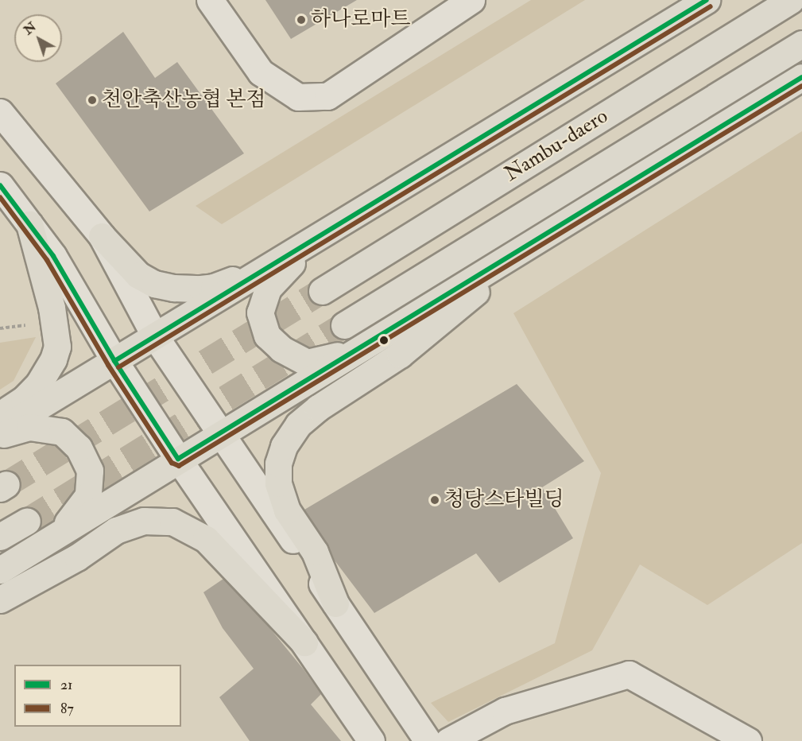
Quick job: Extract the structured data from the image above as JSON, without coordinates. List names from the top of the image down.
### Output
{
  "streets": {
    "highway": ["Nambu-daero"]
  },
  "places": ["하나로마트", "천안축산농협 본점", "청당스타빌딩"],
  "lines": ["transit line 21", "transit line 87"],
  "legend": ["21", "87"],
  "north": "top left"
}
